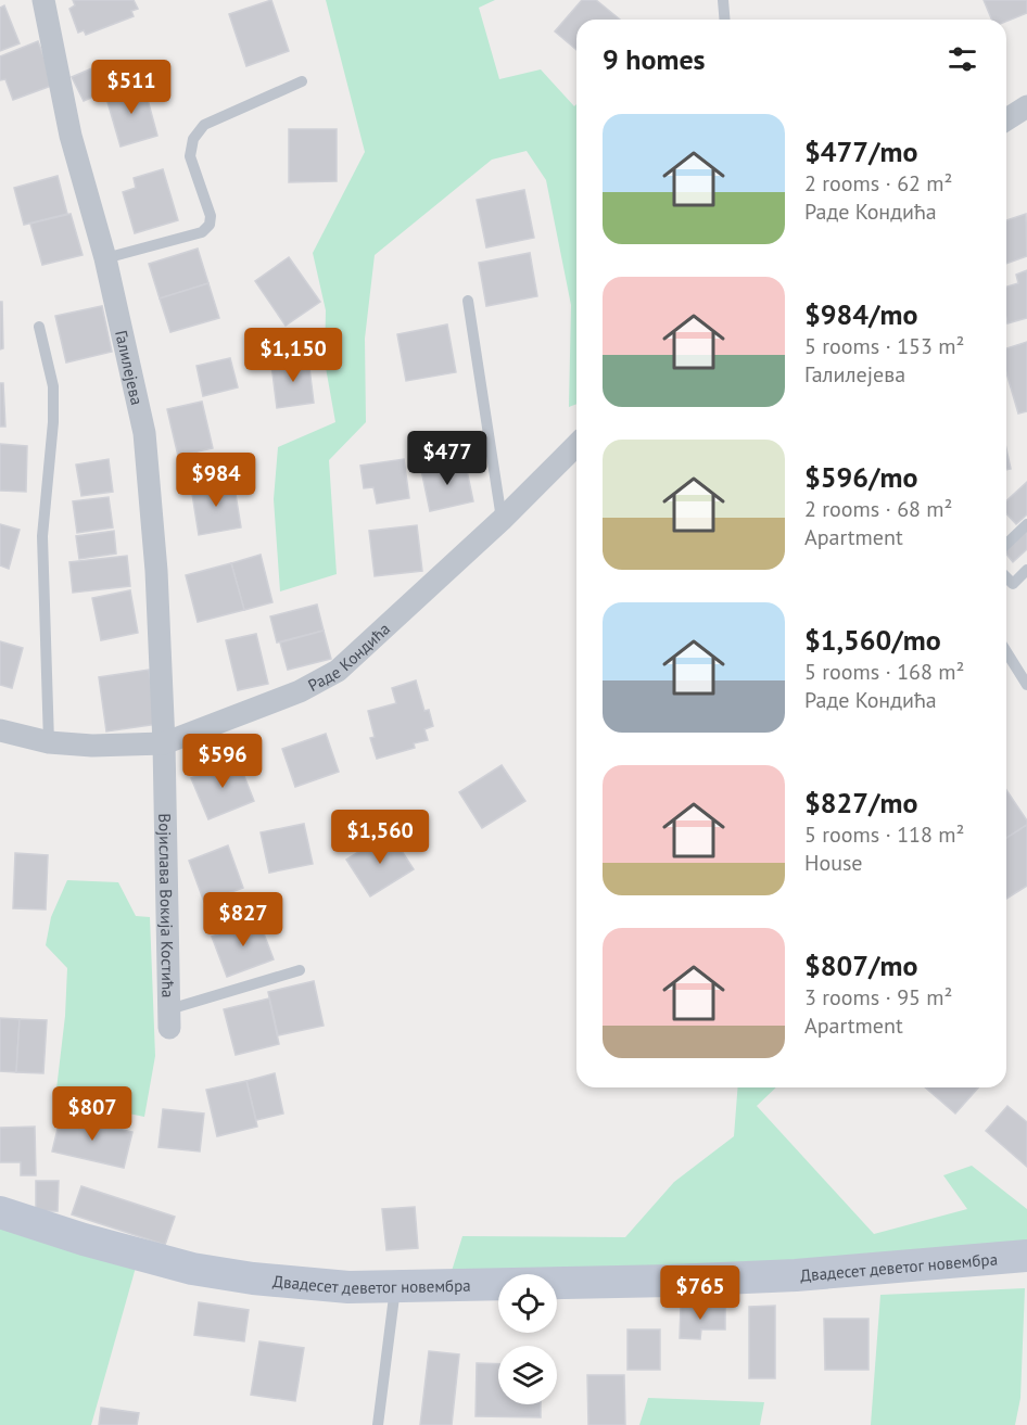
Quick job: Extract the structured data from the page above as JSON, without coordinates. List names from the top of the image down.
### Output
{
  "streets": {
    "street": [
      "Галилејева",
      "Раде Кондића",
      "Војислава Вокија Костића",
      "Двадесет деветог новембра"
    ]
  },
  "crossings": [
    ["Галилејева", "Раде Кондића"],
    ["Галилејева", "Војислава Вокија Костића"],
    ["Раде Кондића", "Војислава Вокија Костића"]
  ],
  "page": {
    "heading": "9 homes",
    "price": [
      "$511",
      "$1,150",
      "$477",
      "$984",
      "$596",
      "$1,560",
      "$827",
      "$807",
      "$765"
    ],
    "list": [
      {
        "name": "$477/mo",
        "note": "2 rooms · 62 m² · Раде Кондића"
      },
      {
        "name": "$984/mo",
        "note": "5 rooms · 153 m² · Галилејева"
      },
      {
        "name": "$596/mo",
        "note": "2 rooms · 68 m² · Apartment"
      },
      {
        "name": "$1,560/mo",
        "note": "5 rooms · 168 m² · Раде Кондића"
      },
      {
        "name": "$827/mo",
        "note": "5 rooms · 118 m² · House"
      },
      {
        "name": "$807/mo",
        "note": "3 rooms · 95 m² · Apartment"
      }
    ]
  }
}
